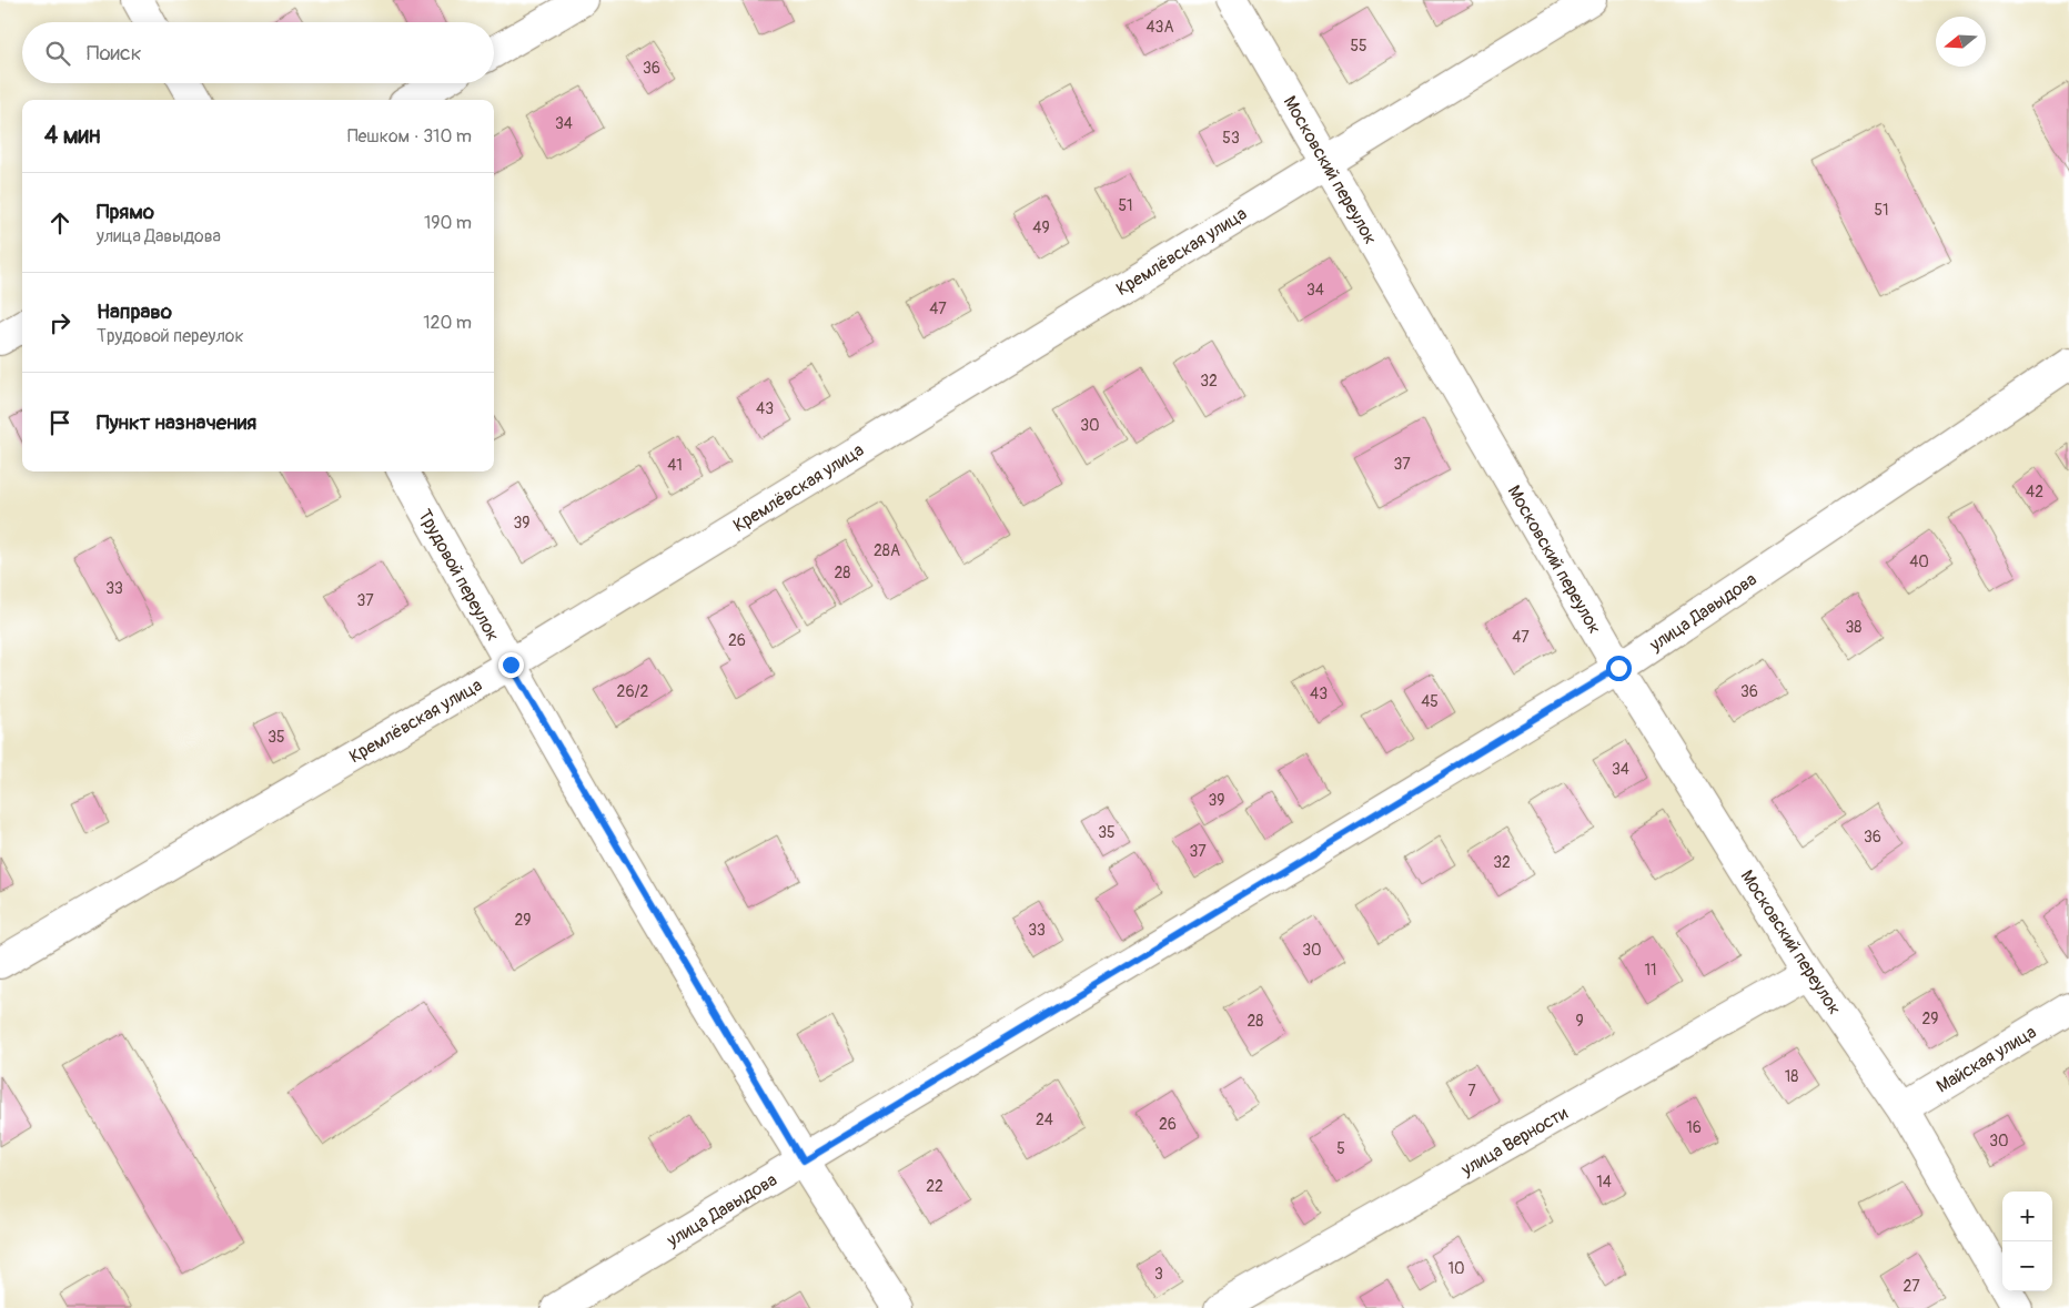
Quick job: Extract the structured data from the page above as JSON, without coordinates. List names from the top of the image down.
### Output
{
  "streets": {
    "street": [
      "Московский переулок",
      "Кремлёвская улица",
      "Трудовой переулок",
      "улица Давыдова",
      "Майская улица",
      "улица Верности"
    ]
  },
  "crossings": [
    ["Московский переулок", "Кремлёвская улица"],
    ["Московский переулок", "улица Давыдова"],
    ["Московский переулок", "Майская улица"],
    ["Московский переулок", "улица Верности"],
    ["Кремлёвская улица", "Трудовой переулок"],
    ["Трудовой переулок", "улица Давыдова"]
  ],
  "house_numbers": [
    "43А",
    "55",
    "36",
    "34",
    "53",
    "51",
    "51",
    "49",
    "34",
    "47",
    "32",
    "43",
    "30",
    "37",
    "41",
    "42",
    "39",
    "28А",
    "40",
    "28",
    "33",
    "37",
    "38",
    "47",
    "26",
    "26/2",
    "36",
    "43",
    "45",
    "35",
    "34",
    "39",
    "35",
    "36",
    "37",
    "32",
    "29",
    "33",
    "30",
    "11",
    "29",
    "28",
    "9",
    "18",
    "7",
    "24",
    "26",
    "16",
    "30",
    "5",
    "14",
    "22",
    "10",
    "3",
    "27"
  ],
  "north": "left",
  "page": {
    "search": "Поиск",
    "heading": ["4 мин", "Пешком · 310 m"],
    "list": [
      ["Прямо", "улица Давыдова", "190 m"],
      ["Направо", "Трудовой переулок", "120 m"],
      "Пункт назначения"
    ],
    "map_buttons": ["+", "−"]
  }
}
